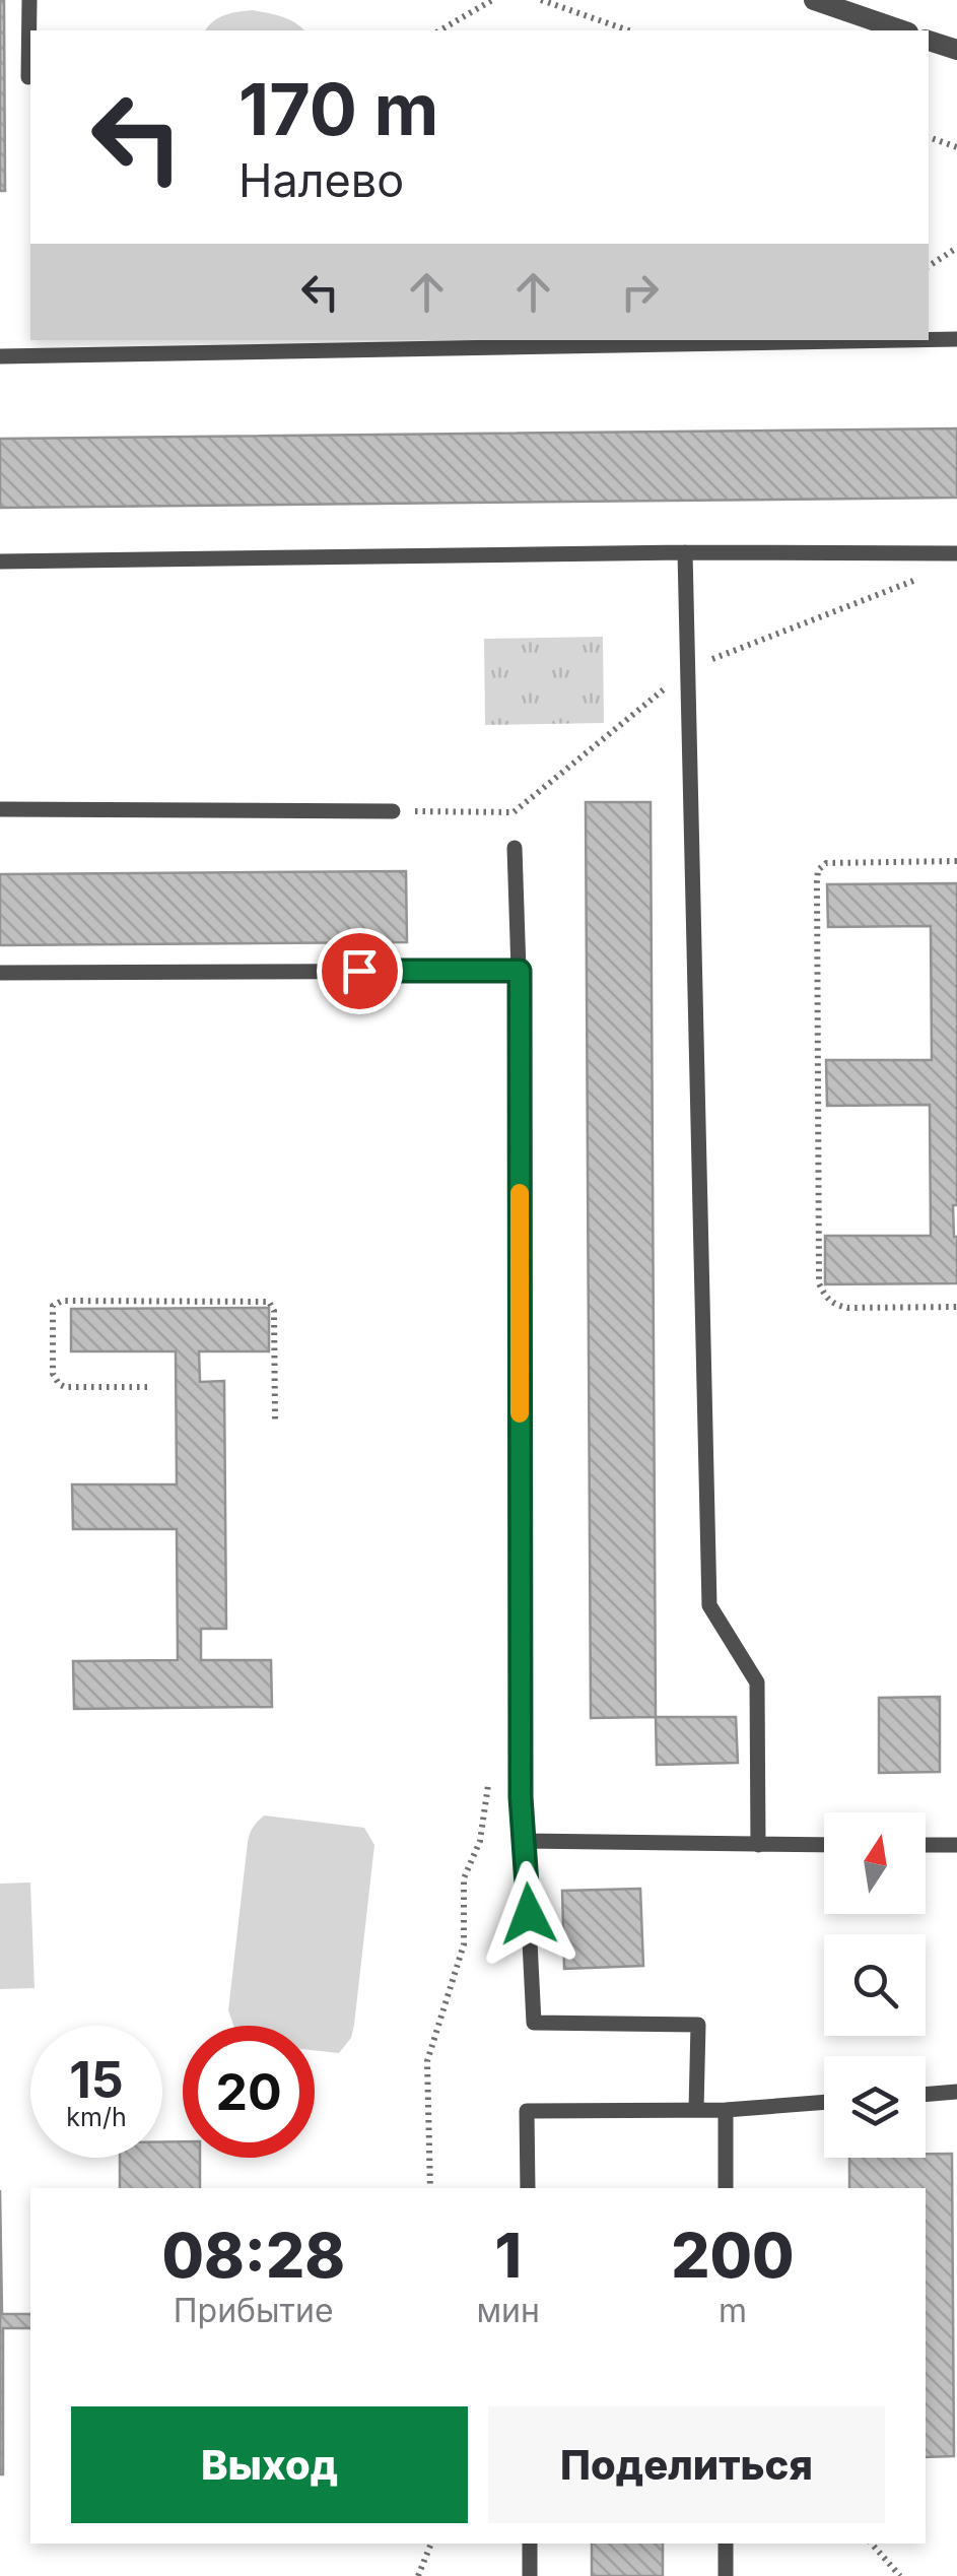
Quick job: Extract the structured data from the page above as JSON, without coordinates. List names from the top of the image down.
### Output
{
  "north": "top",
  "page": {
    "turn": ["170 m", "Налево"],
    "speed": "15 km/h",
    "limit": "20",
    "eta": [
      "08:28",
      "Прибытие",
      "1",
      "мин",
      "200",
      "m"
    ],
    "buttons": ["Выход", "Поделиться"]
  }
}
